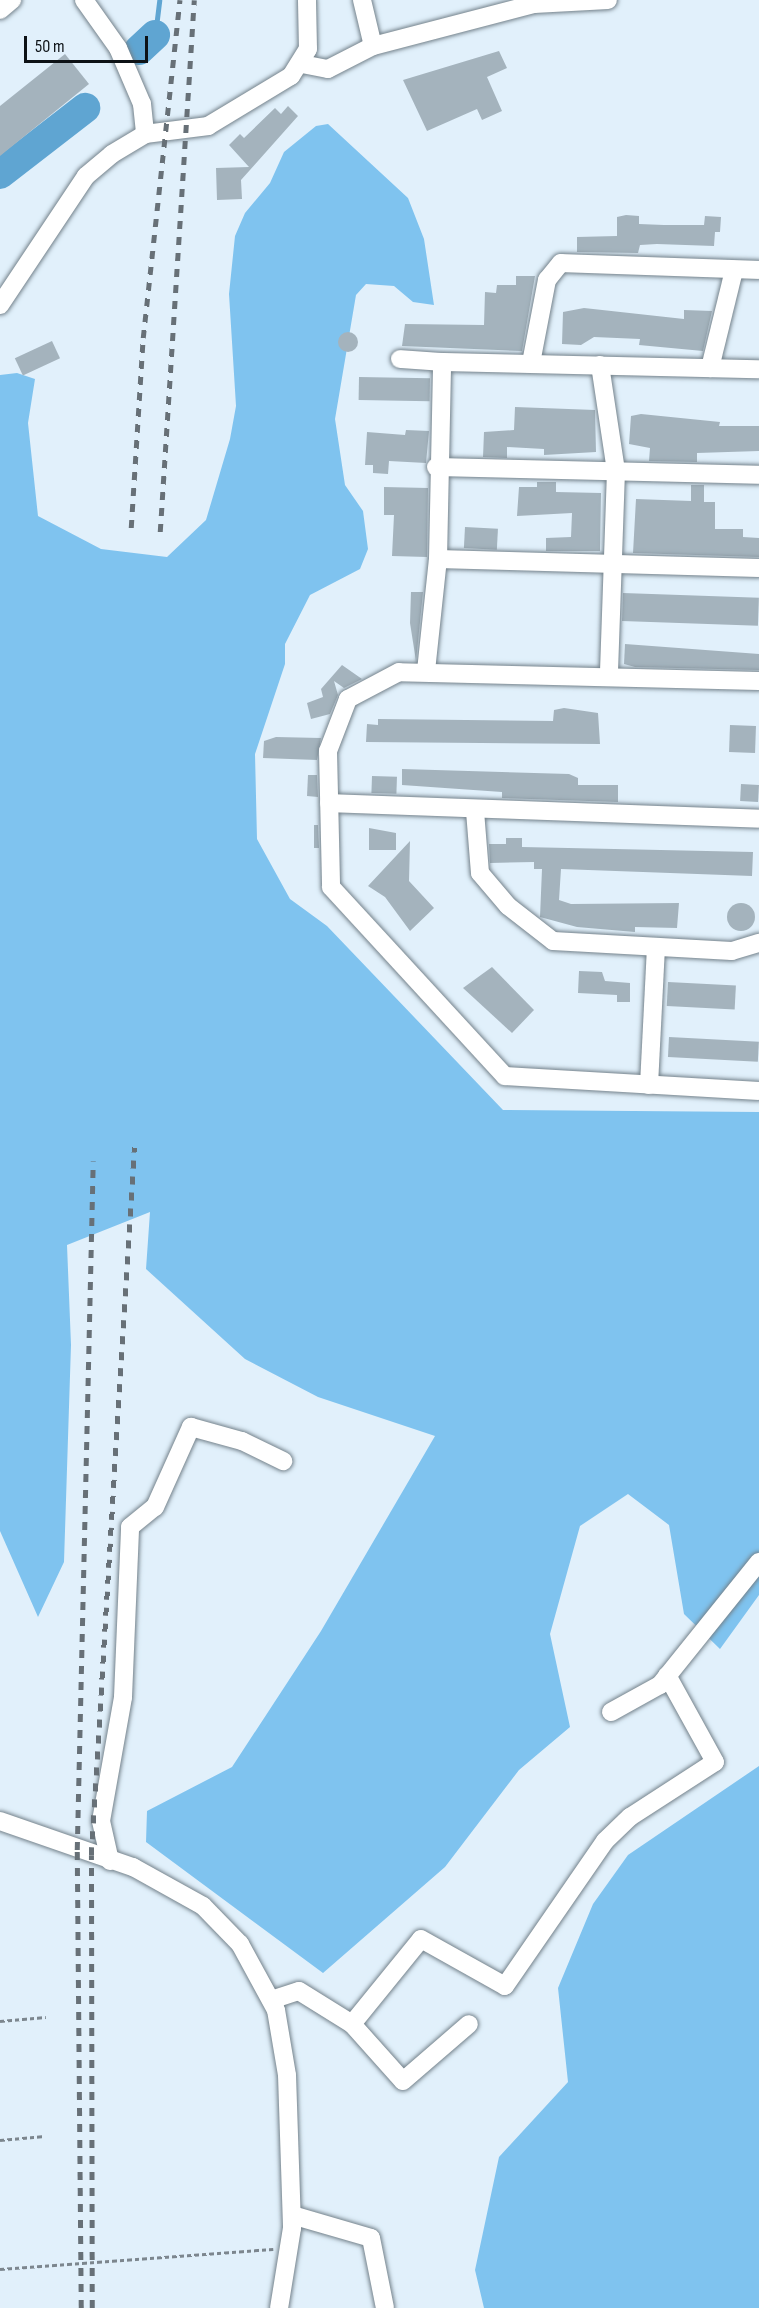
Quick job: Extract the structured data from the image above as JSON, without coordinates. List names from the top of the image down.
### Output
{
  "scale_bar": "50 m"
}
